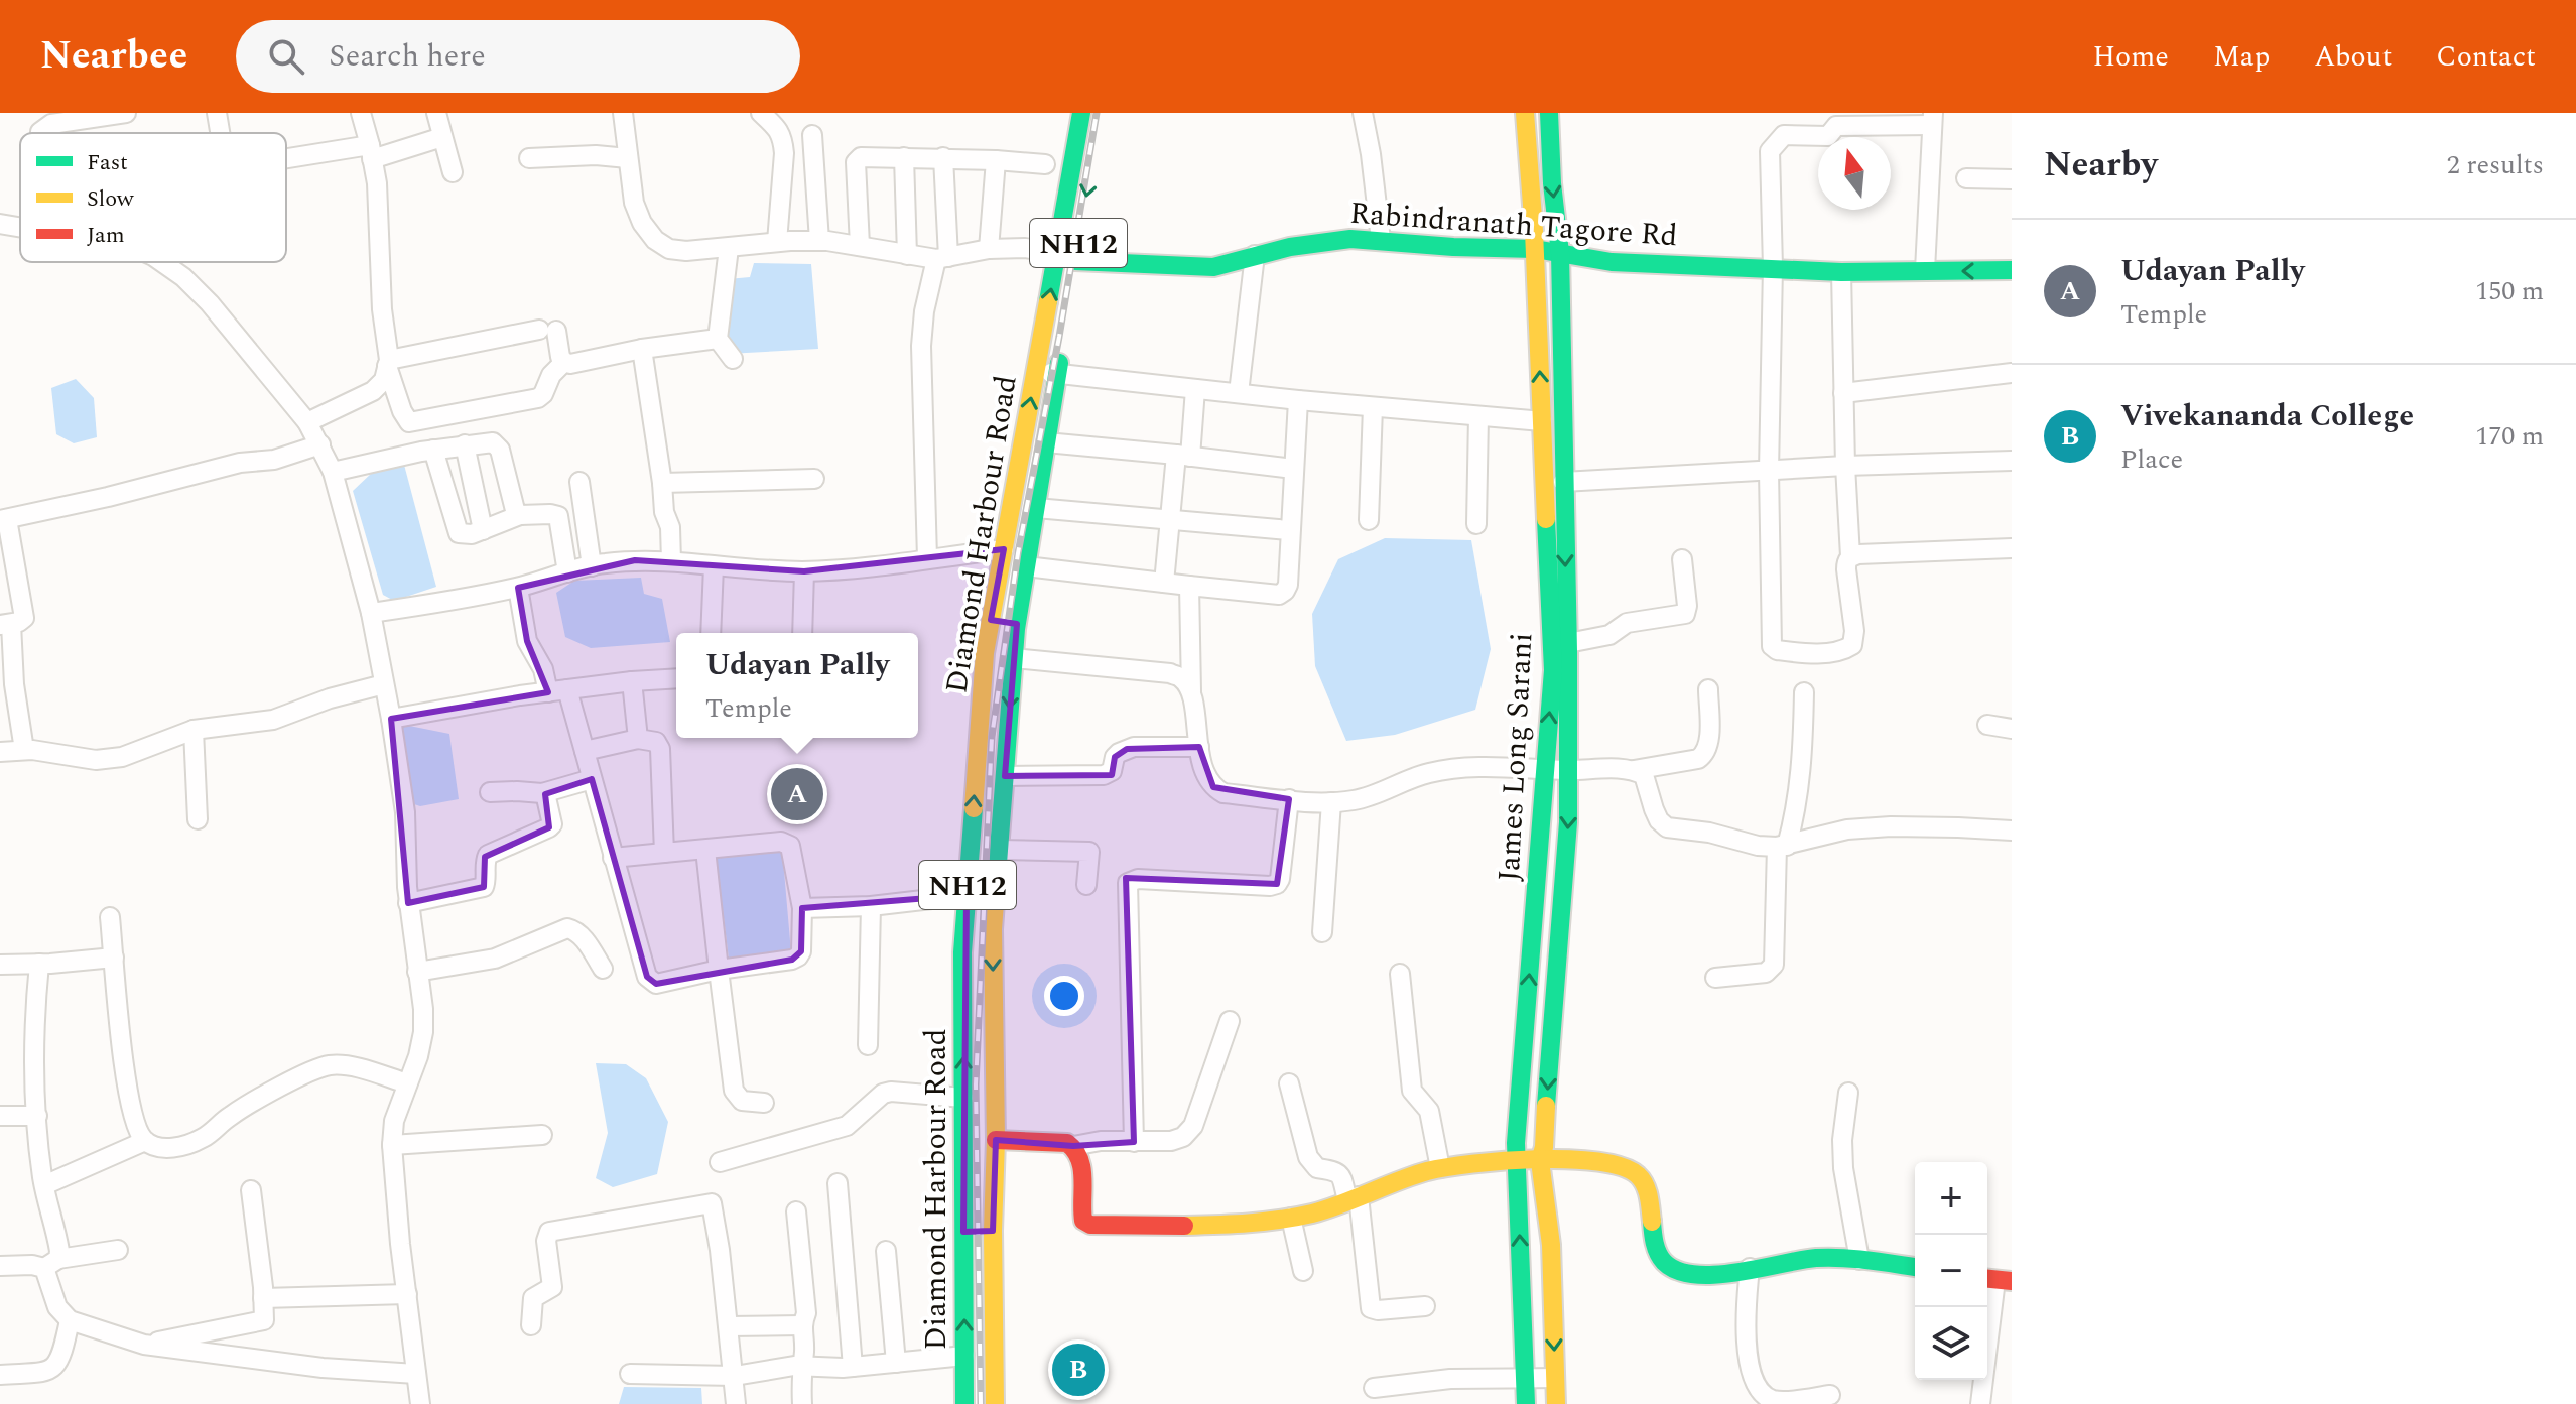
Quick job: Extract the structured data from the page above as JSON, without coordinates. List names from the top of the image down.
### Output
{
  "streets": {
    "main road": [
      "Rabindranath Tagore Rd",
      "NH12",
      "Diamond Harbour Road",
      "James Long Sarani"
    ]
  },
  "crossings": [
    ["Rabindranath Tagore Rd", "Diamond Harbour Road"],
    ["Rabindranath Tagore Rd", "James Long Sarani"]
  ],
  "legend": ["Fast", "Slow", "Jam"],
  "north": "top",
  "page": {
    "header": "Nearbee",
    "search": "Search here",
    "nav": [
      "Home",
      "Map",
      "About",
      "Contact"
    ],
    "heading": ["Nearby", "2 results"],
    "list": [
      {
        "mark": "A",
        "name": "Udayan Pally",
        "note": "Temple",
        "value": "150 m"
      },
      {
        "mark": "B",
        "name": "Vivekananda College",
        "note": "Place",
        "value": "170 m"
      }
    ],
    "popup": ["Udayan Pally", "Temple"],
    "pins": ["A", "B"],
    "map_buttons": ["+", "−"]
  }
}
